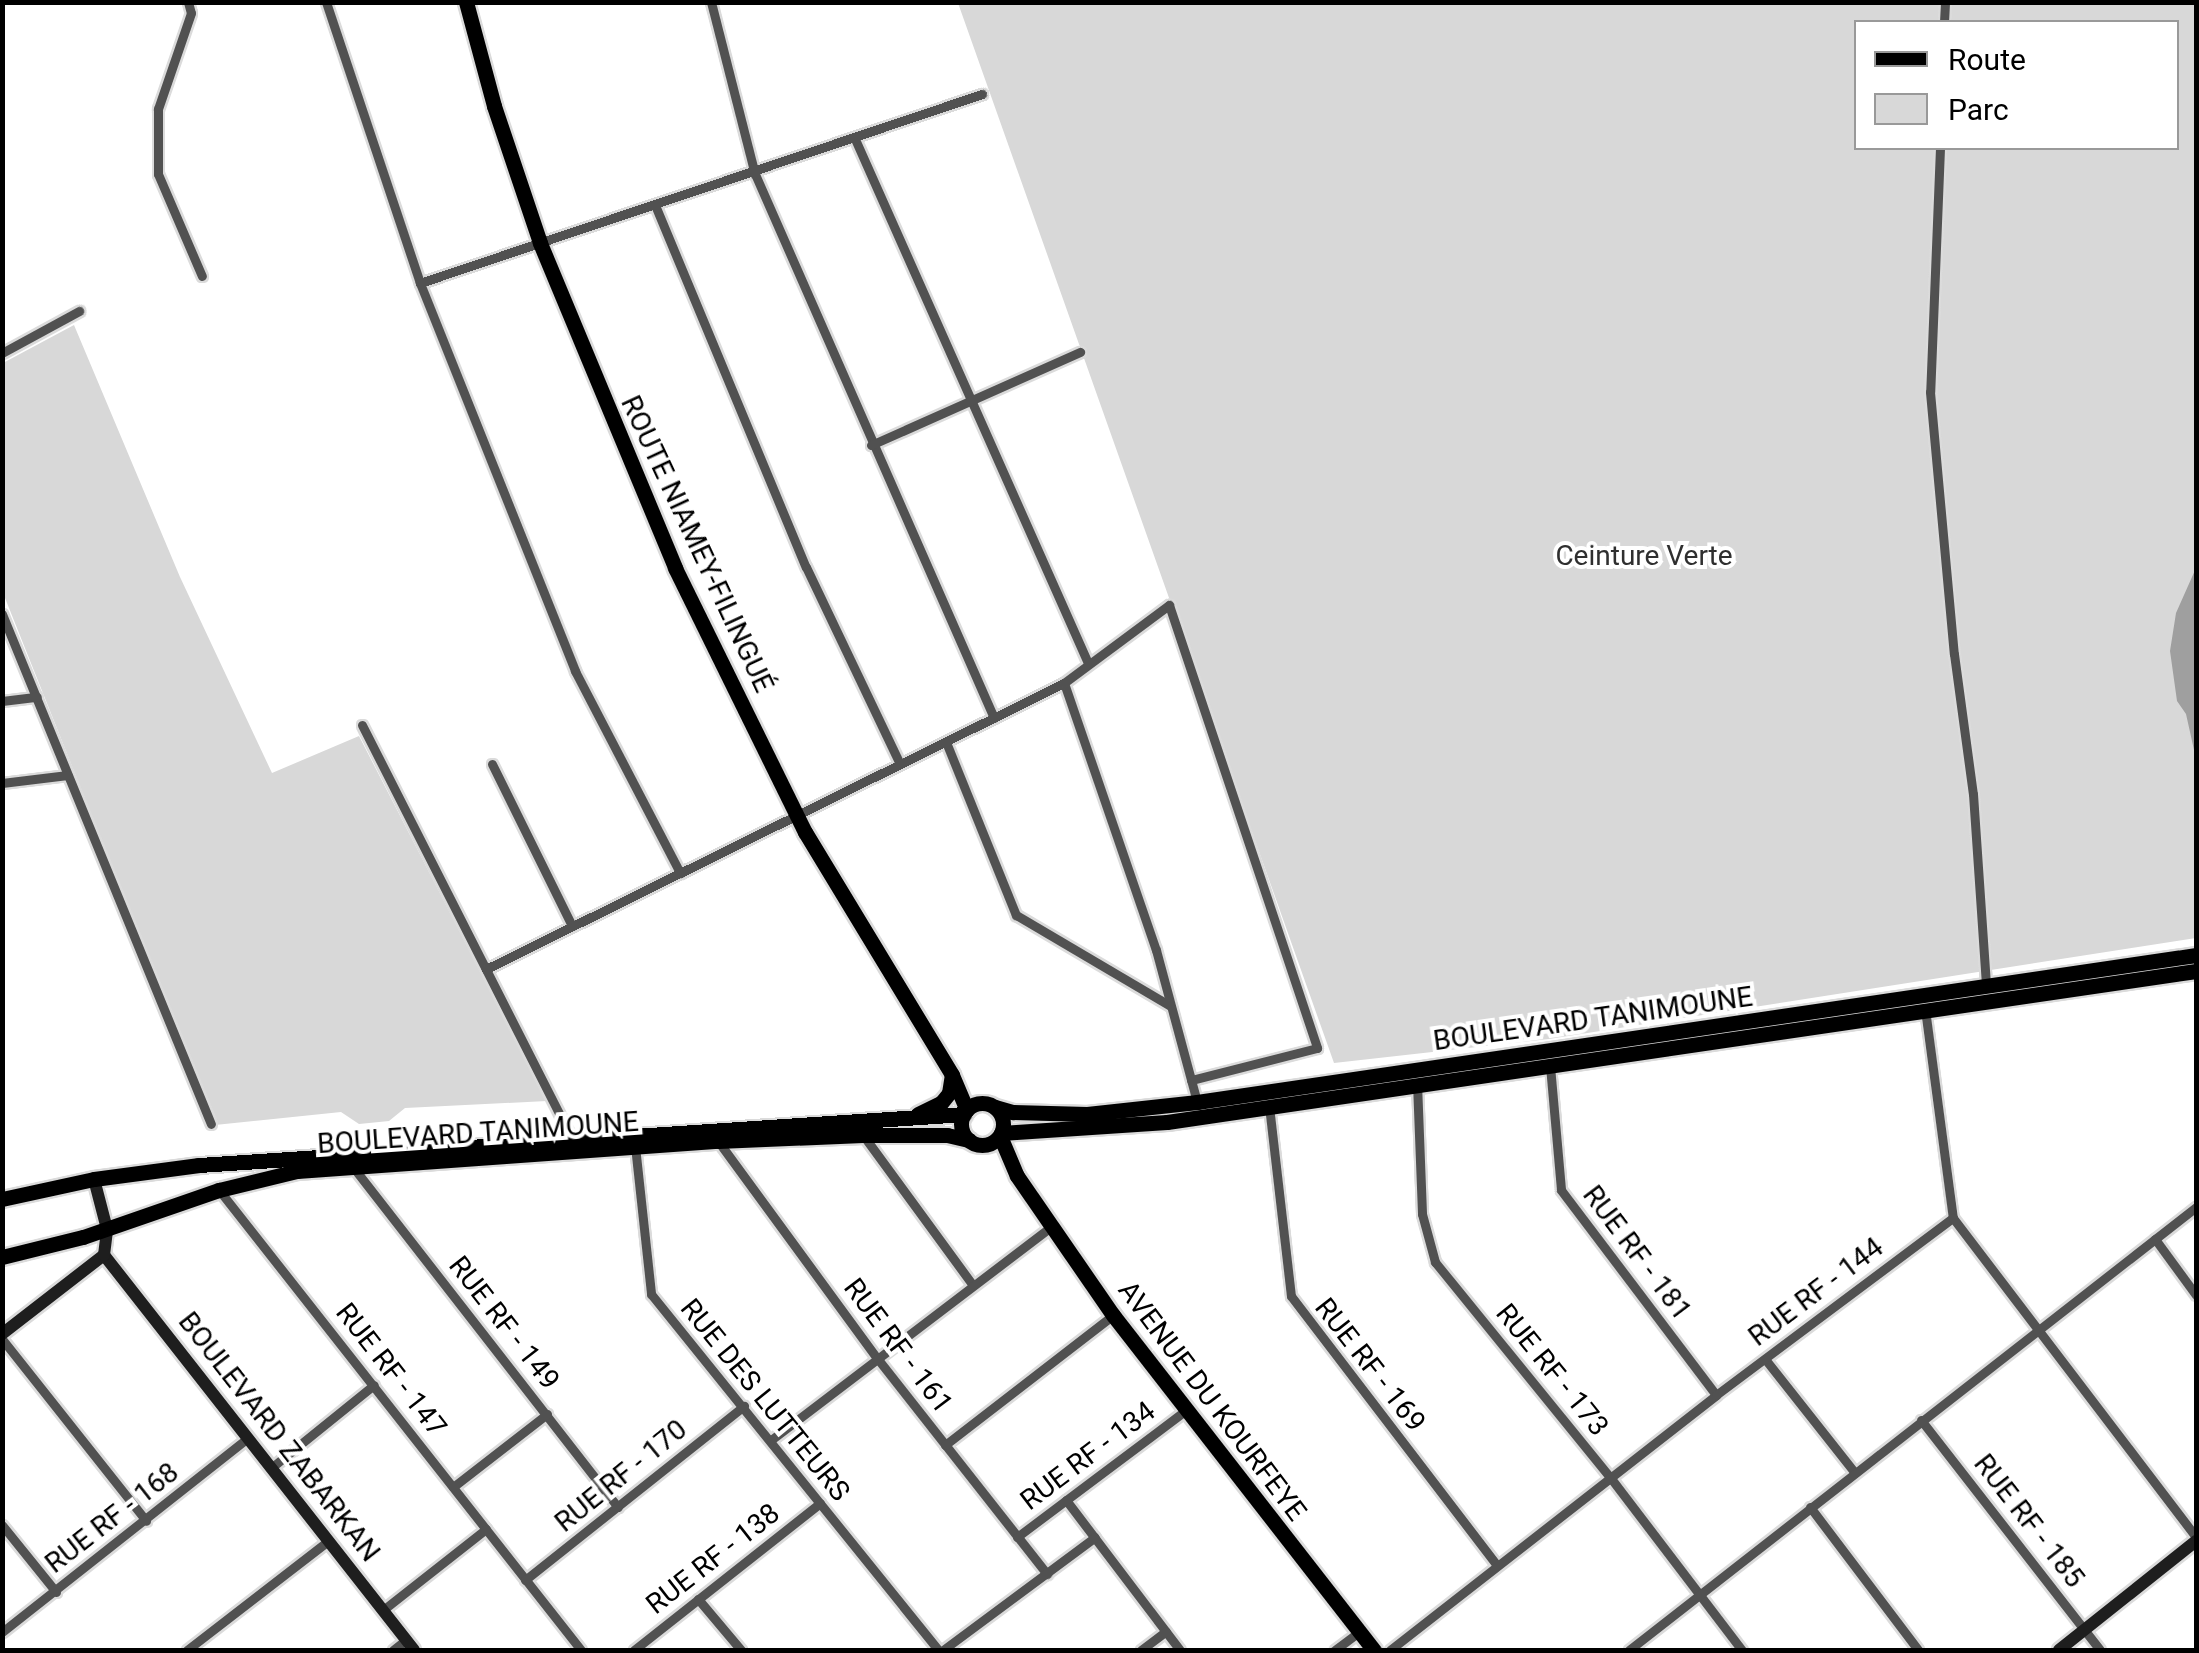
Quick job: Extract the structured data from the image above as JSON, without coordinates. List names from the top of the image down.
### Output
{
  "streets": {
    "main road": ["ROUTE NIAMEY-FILINGUÉ", "BOULEVARD TANIMOUNE", "AVENUE DU KOURFEYE"],
    "street": [
      "RUE RF - 181",
      "RUE RF - 144",
      "RUE RF - 149",
      "RUE RF - 161",
      "RUE RF - 169",
      "RUE RF - 147",
      "RUE RF - 173",
      "RUE DES LUTTEURS",
      "BOULEVARD ZABARKAN",
      "RUE RF - 134",
      "RUE RF - 170",
      "RUE RF - 168",
      "RUE RF - 185",
      "RUE RF - 138"
    ]
  },
  "crossings": [
    ["ROUTE NIAMEY-FILINGUÉ", "BOULEVARD TANIMOUNE"],
    ["ROUTE NIAMEY-FILINGUÉ", "AVENUE DU KOURFEYE"],
    ["BOULEVARD TANIMOUNE", "RUE RF - 181"],
    ["BOULEVARD TANIMOUNE", "RUE RF - 149"],
    ["BOULEVARD TANIMOUNE", "RUE RF - 161"],
    ["BOULEVARD TANIMOUNE", "RUE RF - 169"],
    ["BOULEVARD TANIMOUNE", "RUE RF - 147"],
    ["BOULEVARD TANIMOUNE", "RUE RF - 173"],
    ["BOULEVARD TANIMOUNE", "RUE DES LUTTEURS"],
    ["BOULEVARD TANIMOUNE", "AVENUE DU KOURFEYE"],
    ["RUE RF - 181", "RUE RF - 144"],
    ["RUE RF - 144", "RUE RF - 169"],
    ["RUE RF - 144", "RUE RF - 173"],
    ["RUE RF - 149", "RUE RF - 170"],
    ["RUE RF - 161", "RUE RF - 134"],
    ["RUE RF - 147", "RUE RF - 170"],
    ["RUE DES LUTTEURS", "RUE RF - 170"],
    ["RUE DES LUTTEURS", "RUE RF - 138"],
    ["AVENUE DU KOURFEYE", "RUE RF - 134"],
    ["BOULEVARD ZABARKAN", "RUE RF - 168"]
  ],
  "parks": ["Ceinture Verte"],
  "legend": ["Route", "Parc"]
}
